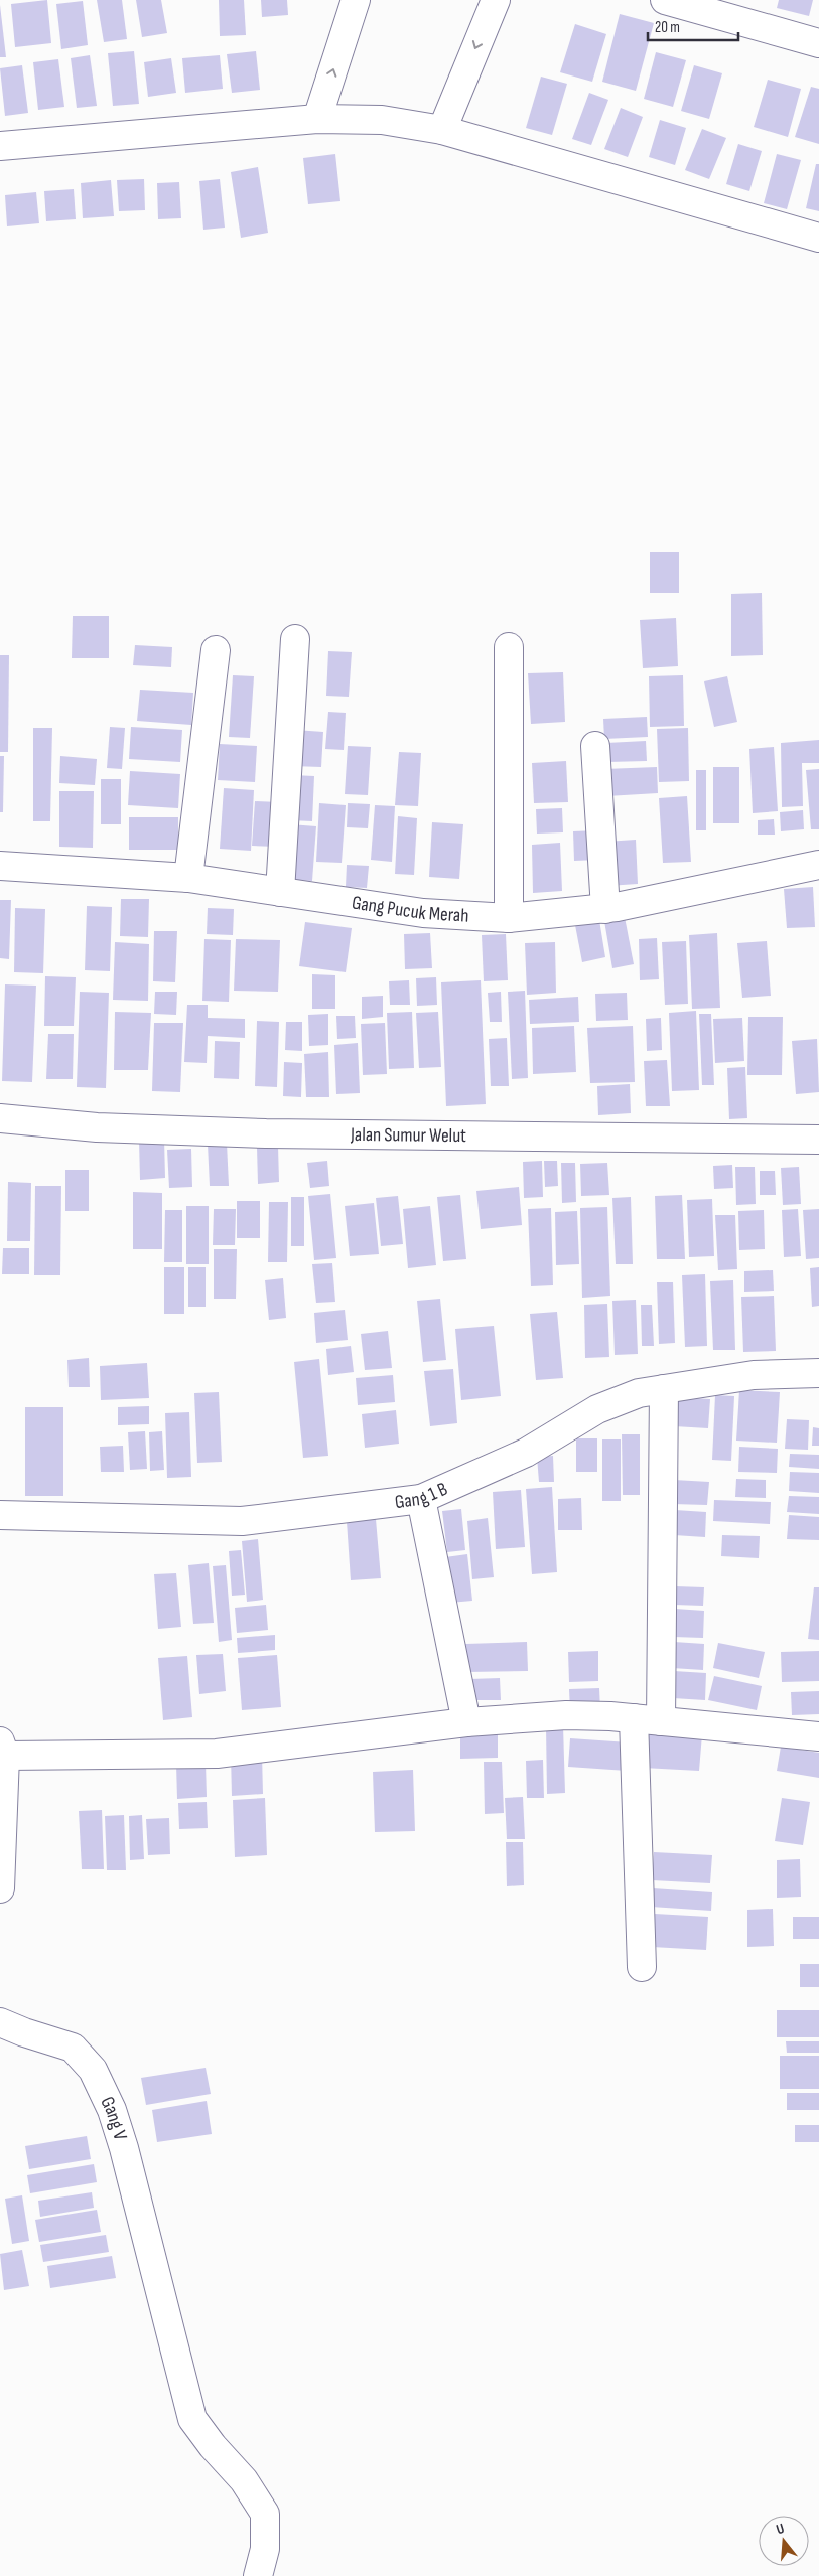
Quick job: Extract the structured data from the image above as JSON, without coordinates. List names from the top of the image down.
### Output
{
  "streets": {
    "street": [
      "Gang Pucuk Merah",
      "Jalan Sumur Welut",
      "Gang 1 B",
      "Gang V"
    ]
  },
  "scale_bar": "20 m",
  "north": "top"
}
